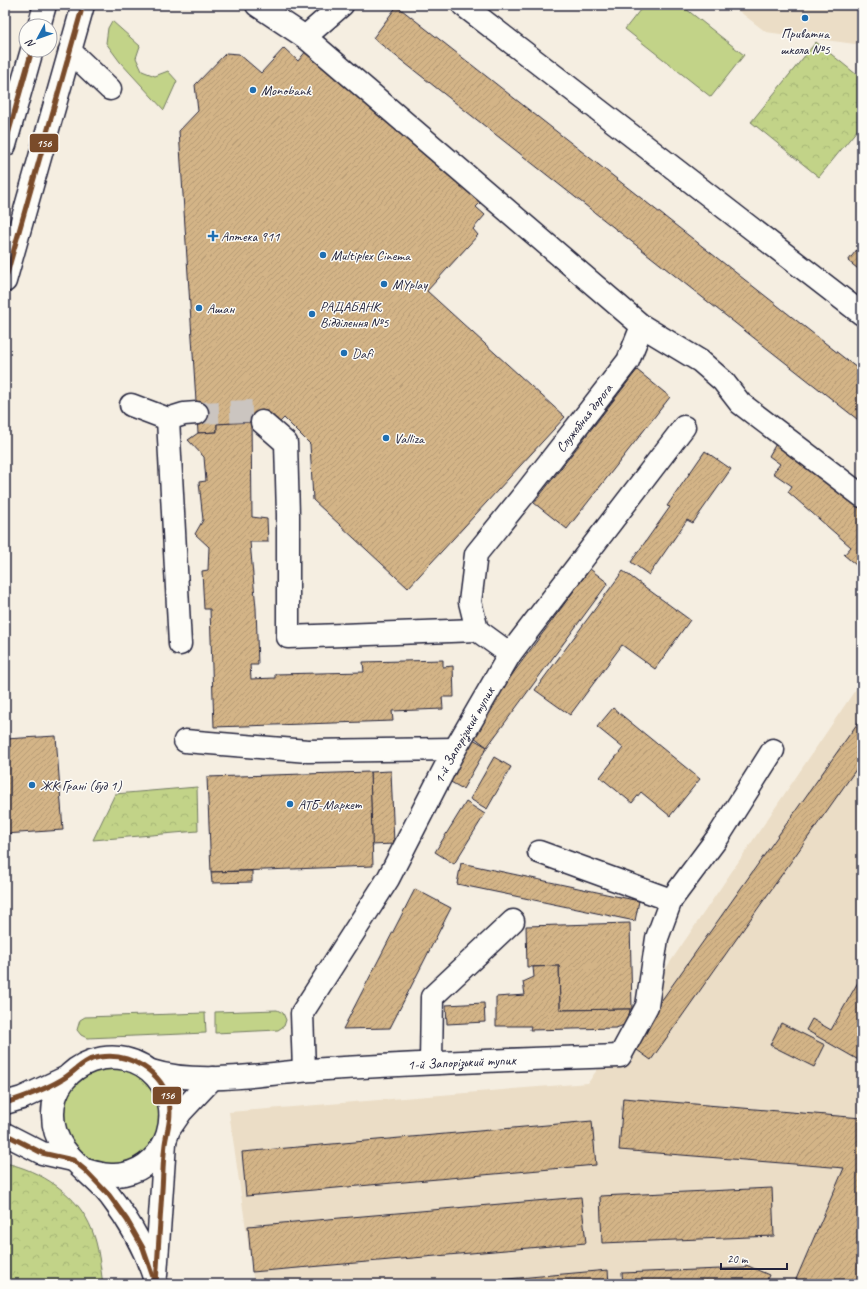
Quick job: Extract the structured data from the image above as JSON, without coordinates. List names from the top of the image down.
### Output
{
  "streets": {
    "main road": ["Служебная дорога", "1-й Запорізький тупик"]
  },
  "places": {
    "other": [
      "Приватна школа №5",
      "Monobank",
      "Multiplex Cinema",
      "MYplay",
      "Ашан",
      "РАДАБАНК, Відділення №5",
      "Dafi",
      "Valliza",
      "ЖК Грані (буд 1)",
      "АТБ-Маркет"
    ],
    "health": ["Аптека 911"]
  },
  "lines": ["transit line 156"],
  "scale_bar": "20 m",
  "north": "bottom left"
}
